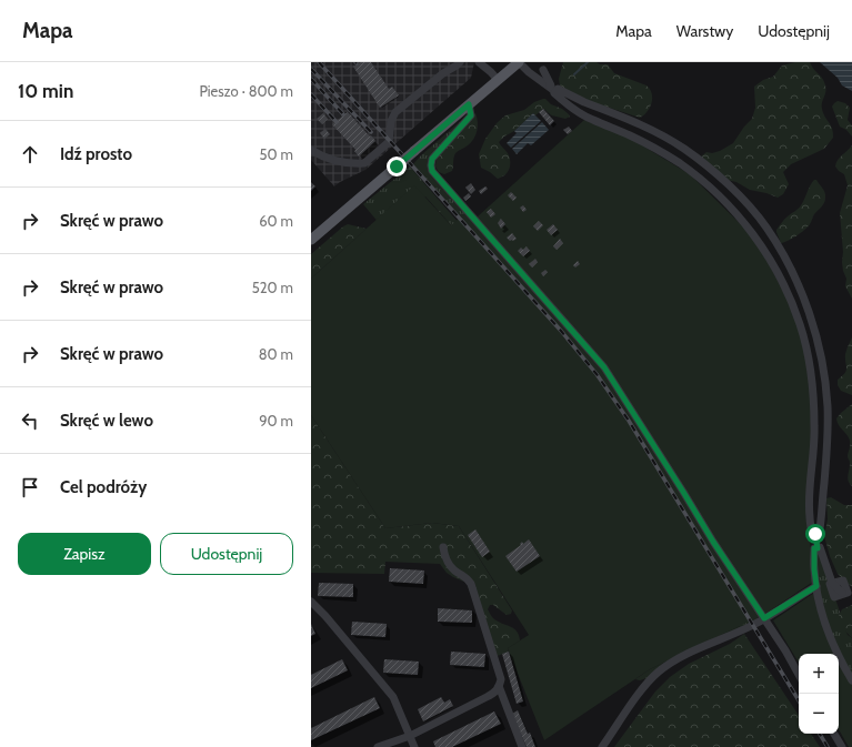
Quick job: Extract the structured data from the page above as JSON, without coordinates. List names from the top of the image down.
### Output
{
  "page": {
    "header": "Mapa",
    "nav": ["Mapa", "Warstwy", "Udostępnij"],
    "heading": ["10 min", "Pieszo · 800 m"],
    "list": [
      ["Idź prosto", "50 m"],
      ["Skręć w prawo", "60 m"],
      ["Skręć w prawo", "520 m"],
      ["Skręć w prawo", "80 m"],
      ["Skręć w lewo", "90 m"],
      "Cel podróży"
    ],
    "buttons": ["Zapisz", "Udostępnij"],
    "map_buttons": ["+", "−"]
  }
}
